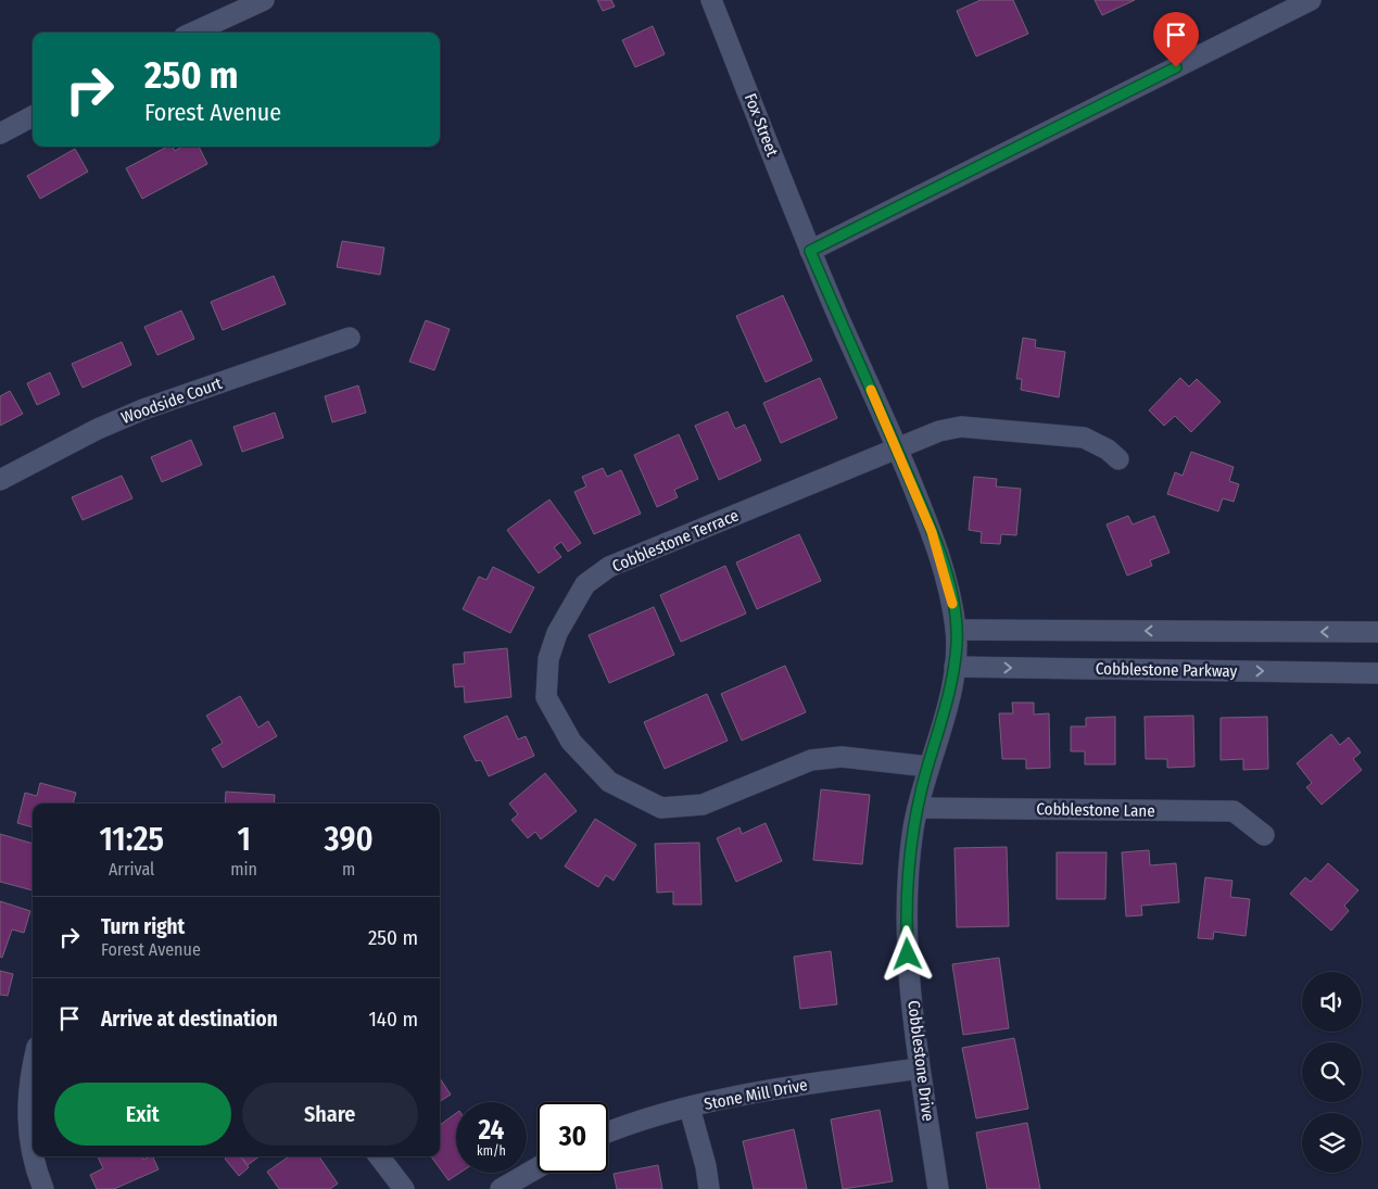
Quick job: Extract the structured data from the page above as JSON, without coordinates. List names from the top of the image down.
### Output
{
  "streets": {
    "street": [
      "Fox Street",
      "Woodside Court",
      "Cobblestone Terrace",
      "Cobblestone Parkway",
      "Cobblestone Lane",
      "Cobblestone Drive",
      "Stone Mill Drive"
    ]
  },
  "crossings": [
    ["Fox Street", "Cobblestone Drive"],
    ["Cobblestone Terrace", "Cobblestone Drive"],
    ["Cobblestone Parkway", "Cobblestone Drive"],
    ["Cobblestone Lane", "Cobblestone Drive"],
    ["Cobblestone Drive", "Stone Mill Drive"]
  ],
  "page": {
    "turn": ["250 m", "Forest Avenue"],
    "eta": [
      "11:25",
      "Arrival",
      "1",
      "min",
      "390",
      "m"
    ],
    "list": [
      {
        "name": "Turn right",
        "note": "Forest Avenue",
        "value": "250 m"
      },
      {
        "name": "Arrive at destination",
        "value": "140 m"
      }
    ],
    "buttons": ["Exit", "Share"],
    "speed": "24 km/h",
    "limit": "30"
  }
}
